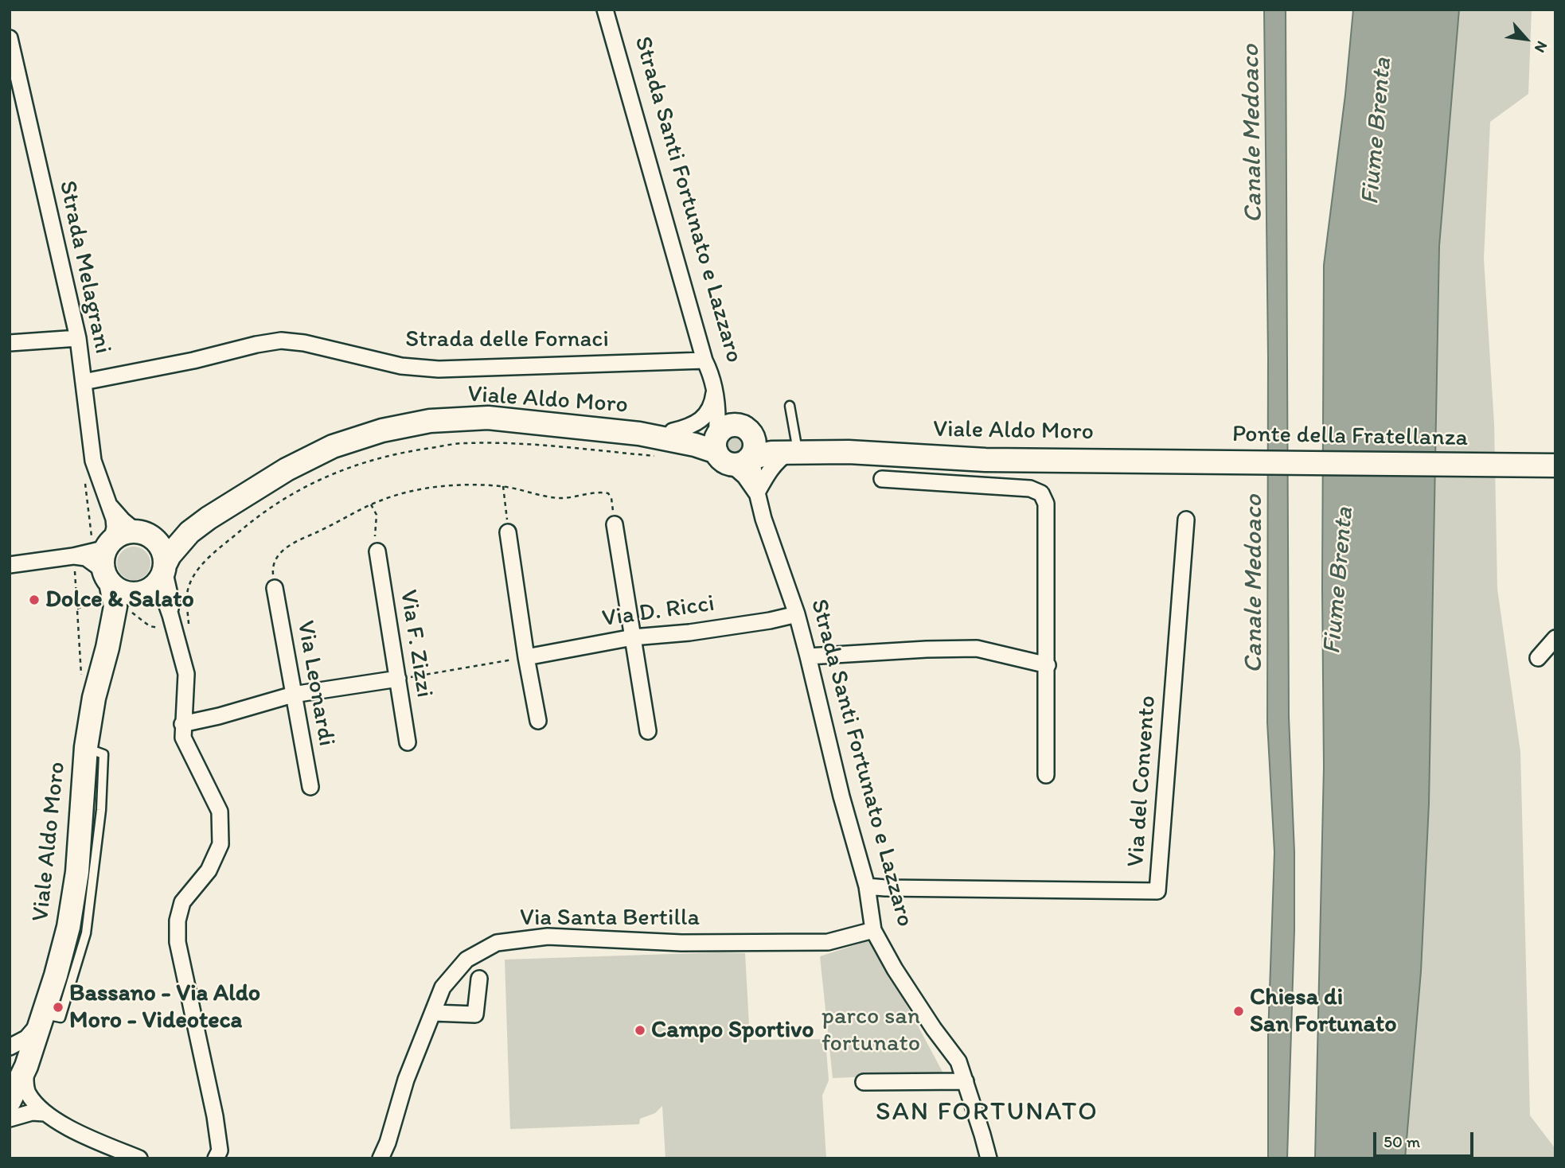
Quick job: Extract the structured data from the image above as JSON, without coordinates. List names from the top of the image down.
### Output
{
  "streets": {
    "main road": ["Strada Santi Fortunato e Lazzaro", "Viale Aldo Moro", "Ponte della Fratellanza"],
    "street": [
      "Strada Melagrani",
      "Strada delle Fornaci",
      "Via D. Ricci",
      "Via F. Zizzi",
      "Via Leonardi",
      "Via del Convento",
      "Via Santa Bertilla"
    ]
  },
  "crossings": [
    ["Strada Santi Fortunato e Lazzaro", "Strada delle Fornaci"],
    ["Strada Santi Fortunato e Lazzaro", "Viale Aldo Moro"],
    ["Strada Santi Fortunato e Lazzaro", "Via D. Ricci"],
    ["Strada Santi Fortunato e Lazzaro", "Via del Convento"],
    ["Strada Santi Fortunato e Lazzaro", "Via Santa Bertilla"],
    ["Strada Melagrani", "Strada delle Fornaci"],
    ["Strada Melagrani", "Viale Aldo Moro"],
    ["Viale Aldo Moro", "Ponte della Fratellanza"]
  ],
  "districts": ["SAN FORTUNATO"],
  "water": ["Fiume Brenta", "Canale Medoaco"],
  "parks": ["parco san fortunato"],
  "places": [
    "Dolce & Salato",
    "Bassano - Via Aldo Moro - Videoteca",
    "Chiesa di San Fortunato",
    "Campo Sportivo"
  ],
  "scale_bar": "50 m",
  "north": "bottom right"
}
